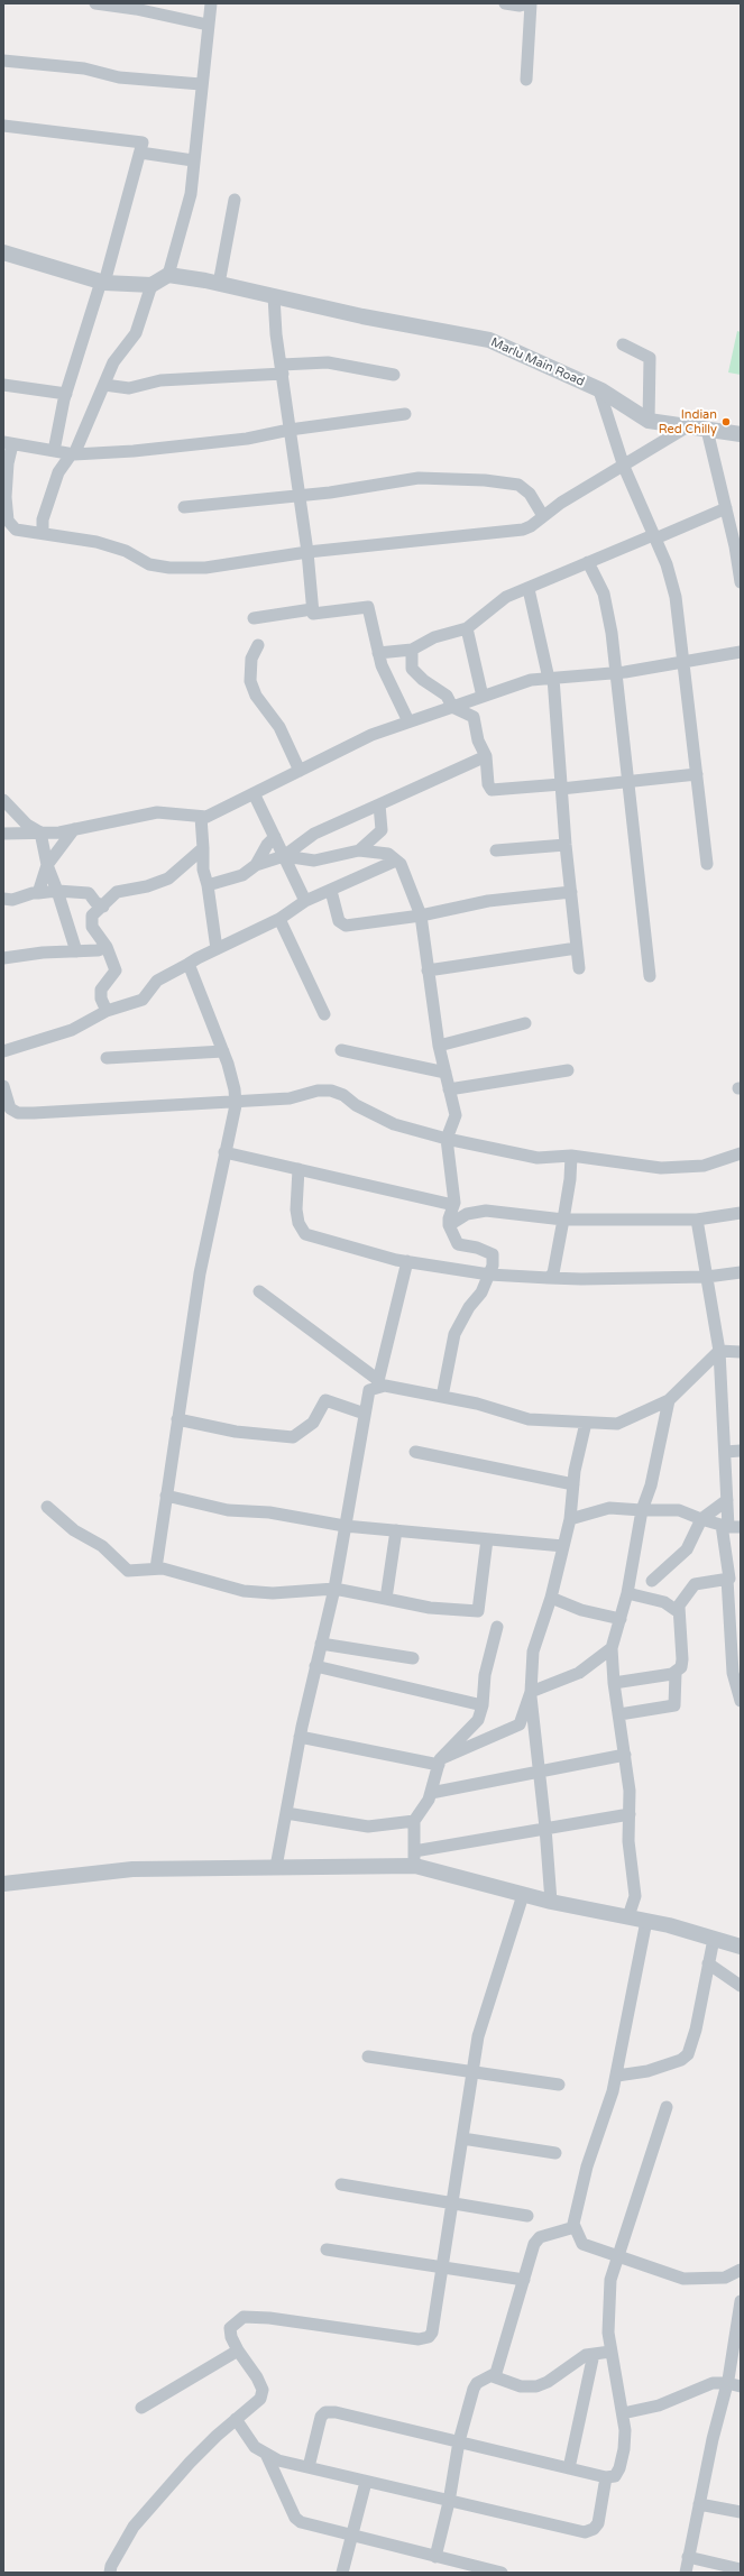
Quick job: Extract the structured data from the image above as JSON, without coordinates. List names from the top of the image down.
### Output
{
  "streets": {
    "street": ["Marlu Main Road"]
  },
  "places": ["Indian Red Chilly"]
}
